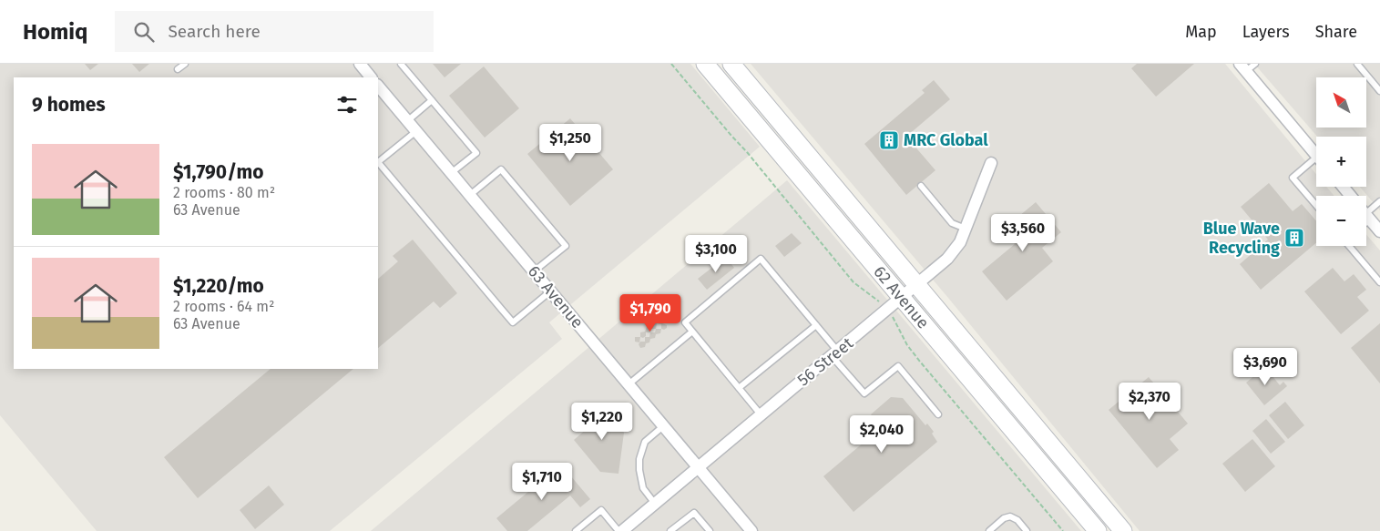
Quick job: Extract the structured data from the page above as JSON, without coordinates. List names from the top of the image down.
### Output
{
  "streets": {
    "main road": ["62 Avenue"],
    "street": ["63 Avenue", "56 Street"]
  },
  "crossings": [
    ["63 Avenue", "56 Street"],
    ["62 Avenue", "56 Street"]
  ],
  "places": {
    "building": ["MRC Global", "Blue Wave Recycling"]
  },
  "north": "top left",
  "page": {
    "header": "Homiq",
    "search": "Search here",
    "nav": ["Map", "Layers", "Share"],
    "map_buttons": ["+", "−"],
    "heading": "9 homes",
    "price": [
      "$1,250",
      "$3,560",
      "$3,100",
      "$1,790",
      "$3,690",
      "$2,370",
      "$1,220",
      "$2,040",
      "$1,710"
    ],
    "list": [
      {
        "name": "$1,790/mo",
        "note": "2 rooms · 80 m² · 63 Avenue"
      },
      {
        "name": "$1,220/mo",
        "note": "2 rooms · 64 m² · 63 Avenue"
      }
    ]
  }
}
